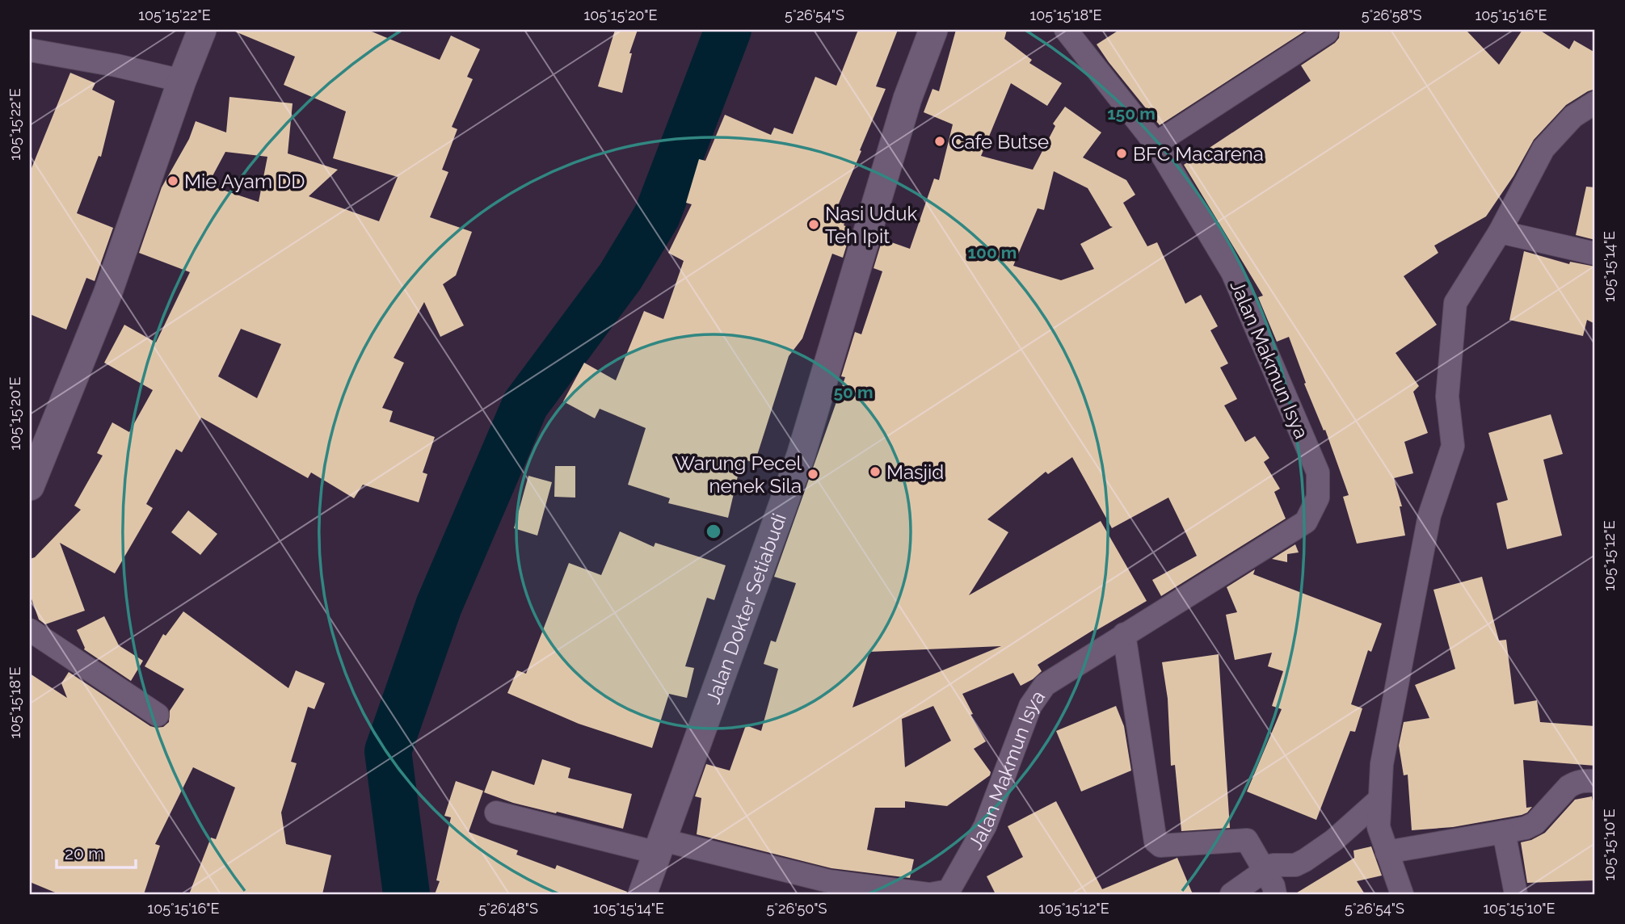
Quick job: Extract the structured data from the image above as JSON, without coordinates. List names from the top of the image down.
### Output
{
  "streets": {
    "street": ["Jalan Makmun Isya", "Jalan Dokter Setiabudi"]
  },
  "crossings": [
    ["Jalan Makmun Isya", "Jalan Dokter Setiabudi"]
  ],
  "places": [
    "Cafe Butse",
    "BFC Macarena",
    "Mie Ayam DD",
    "Nasi Uduk Teh Ipit",
    "Masjid",
    "Warung Pecel nenek Sila"
  ],
  "scale_bar": "20 m",
  "coordinates": [
    "105°15'22\"E",
    "105°15'20\"E",
    "5°26'54\"S",
    "105°15'18\"E",
    "5°26'58\"S",
    "105°15'16\"E",
    "105°15'14\"E",
    "105°15'12\"E",
    "105°15'10\"E",
    "5°26'48\"S",
    "5°26'50\"S"
  ],
  "rings": ["150 m", "100 m", "50 m"]
}
